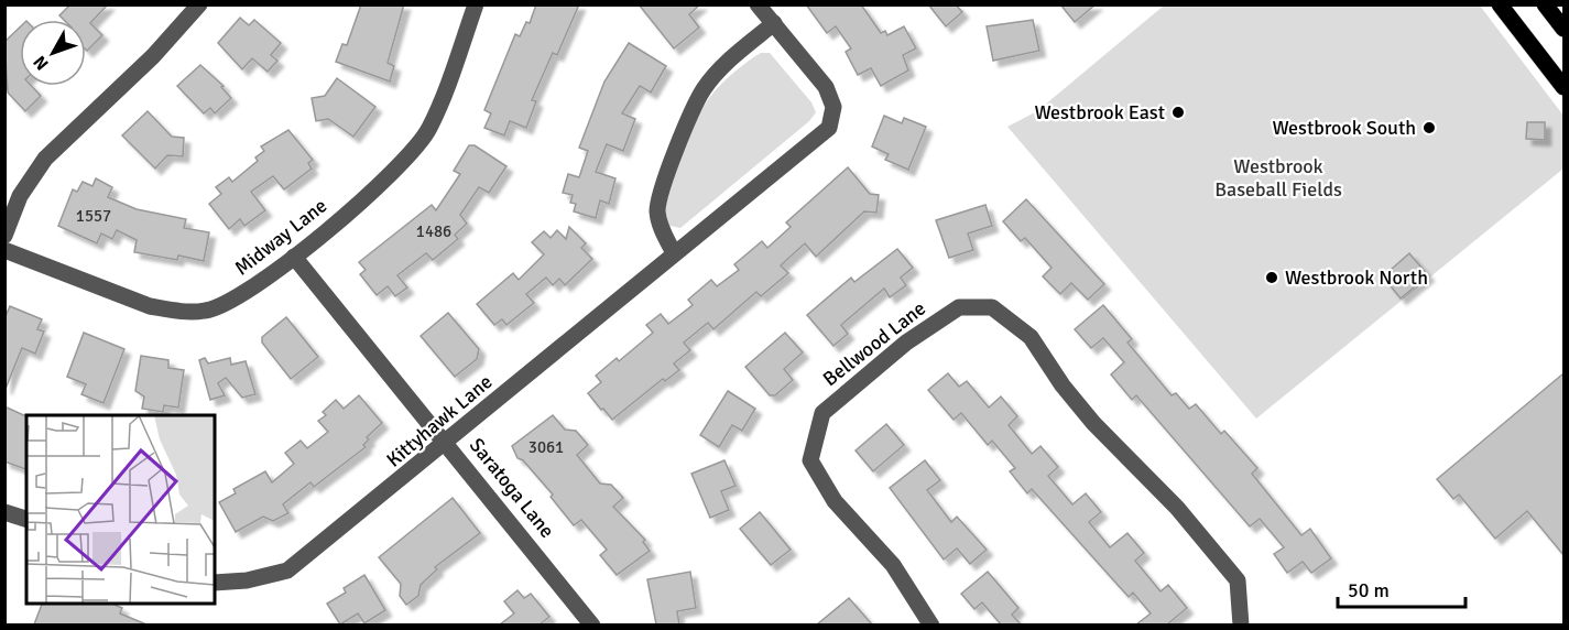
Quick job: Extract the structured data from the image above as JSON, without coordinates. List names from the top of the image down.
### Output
{
  "streets": {
    "street": [
      "Midway Lane",
      "Bellwood Lane",
      "Kittyhawk Lane",
      "Saratoga Lane"
    ]
  },
  "crossings": [
    ["Midway Lane", "Saratoga Lane"],
    ["Kittyhawk Lane", "Saratoga Lane"]
  ],
  "parks": ["Westbrook Baseball Fields"],
  "places": ["Westbrook East", "Westbrook South", "Westbrook North"],
  "house_numbers": ["1557", "1486", "3061"],
  "scale_bar": "50 m",
  "north": "bottom left"
}
